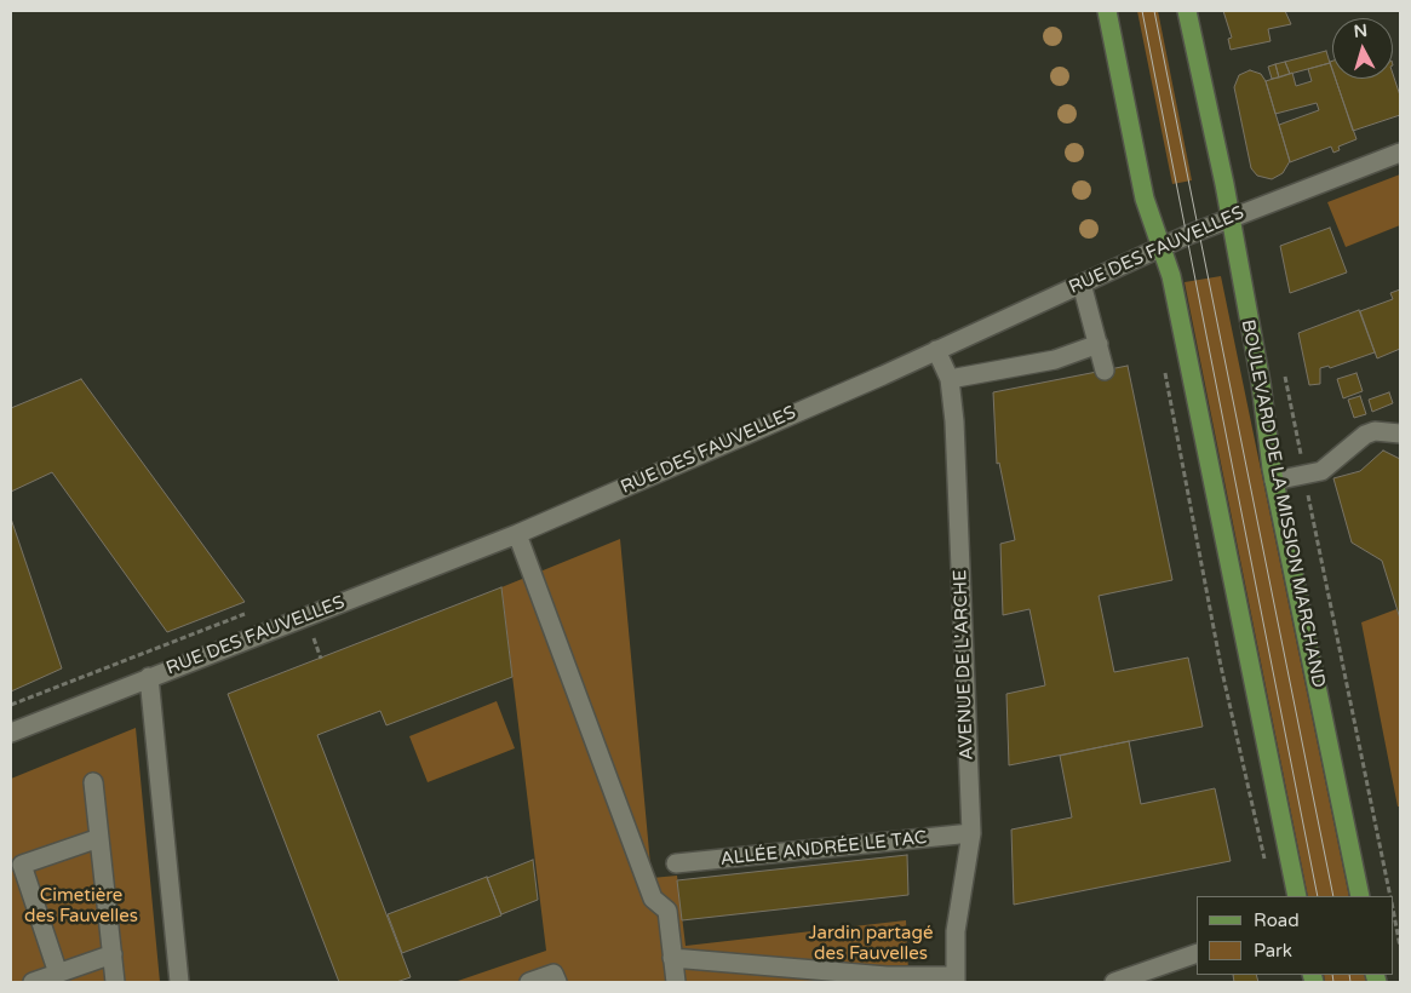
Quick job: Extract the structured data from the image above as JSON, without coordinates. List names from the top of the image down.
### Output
{
  "streets": {
    "main road": ["BOULEVARD DE LA MISSION MARCHAND"],
    "street": ["RUE DES FAUVELLES", "AVENUE DE L'ARCHE", "ALLÉE ANDRÉE LE TAC"]
  },
  "crossings": [
    ["RUE DES FAUVELLES", "BOULEVARD DE LA MISSION MARCHAND"],
    ["RUE DES FAUVELLES", "AVENUE DE L'ARCHE"],
    ["AVENUE DE L'ARCHE", "ALLÉE ANDRÉE LE TAC"]
  ],
  "parks": ["Cimetière des Fauvelles", "Jardin partagé des Fauvelles"],
  "legend": ["Road", "Park"],
  "north": "top"
}
